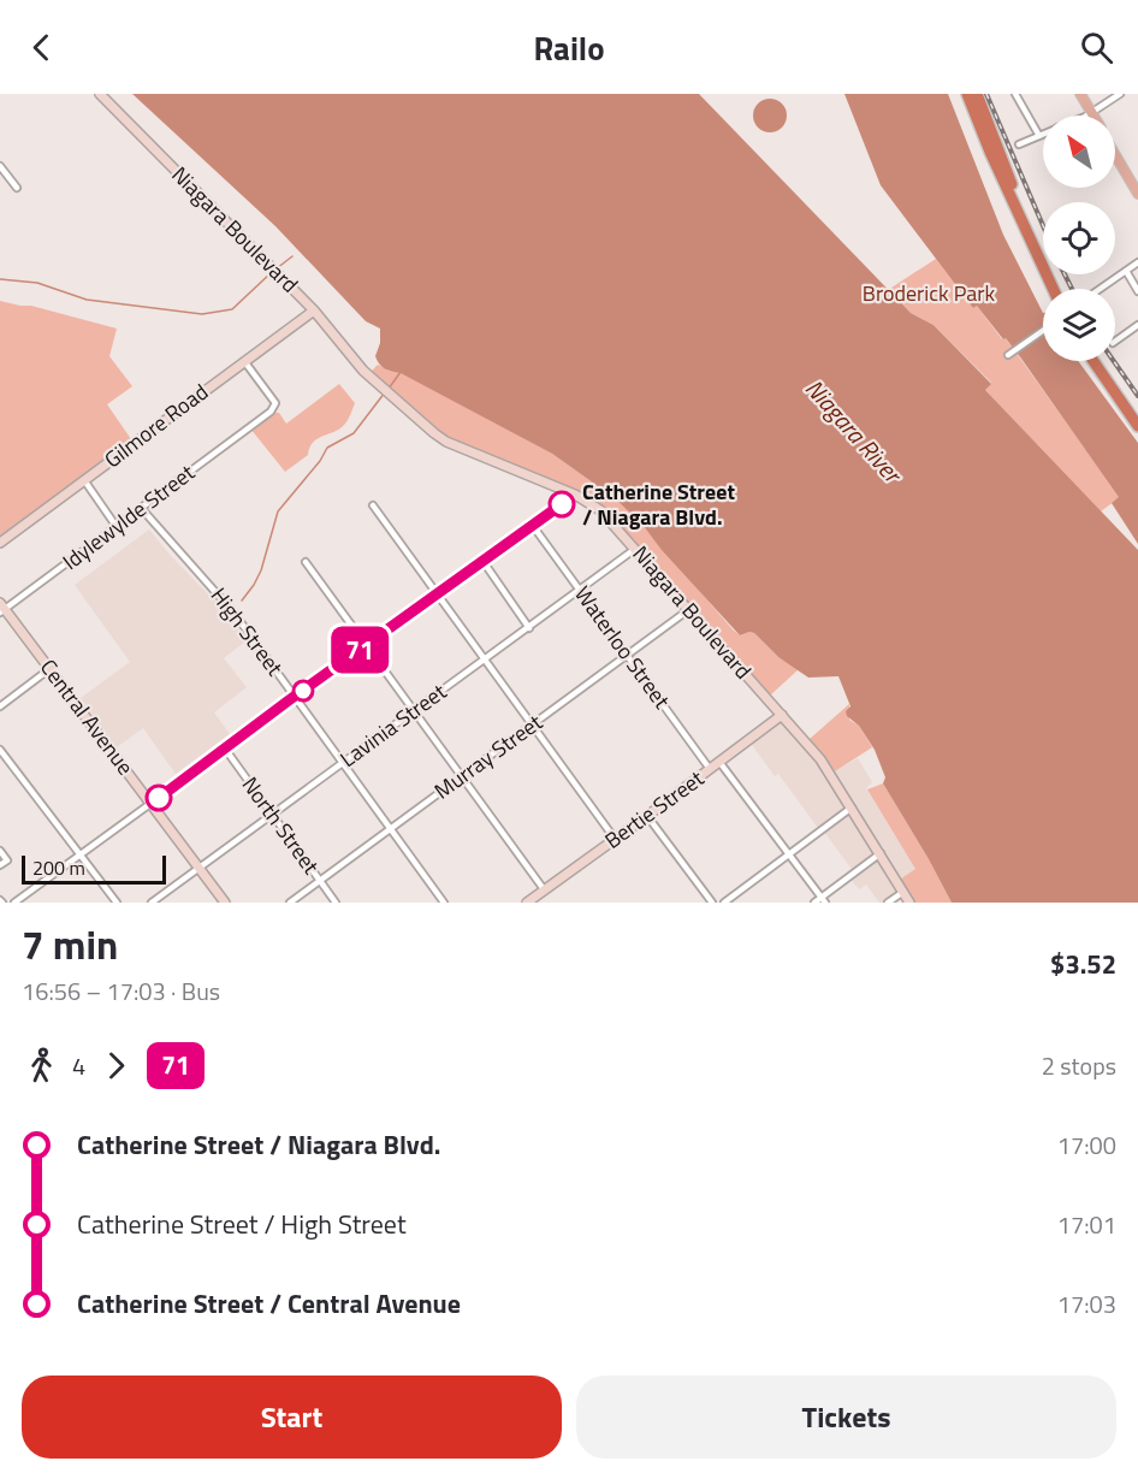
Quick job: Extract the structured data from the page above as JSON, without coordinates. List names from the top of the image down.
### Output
{
  "streets": {
    "main road": [
      "Niagara Boulevard",
      "Gilmore Road",
      "Central Avenue",
      "Bertie Street"
    ],
    "street": [
      "Idylewylde Street",
      "High Street",
      "Waterloo Street",
      "Lavinia Street",
      "Murray Street",
      "North Street"
    ]
  },
  "crossings": [
    ["Niagara Boulevard", "Gilmore Road"],
    ["Niagara Boulevard", "Lavinia Street"],
    ["Niagara Boulevard", "Murray Street"],
    ["Niagara Boulevard", "Bertie Street"],
    ["Gilmore Road", "Idylewylde Street"],
    ["Idylewylde Street", "High Street"],
    ["Idylewylde Street", "Central Avenue"],
    ["High Street", "Lavinia Street"],
    ["High Street", "Murray Street"],
    ["Waterloo Street", "Lavinia Street"],
    ["Waterloo Street", "Murray Street"],
    ["Waterloo Street", "Bertie Street"],
    ["Central Avenue", "Lavinia Street"],
    ["Lavinia Street", "North Street"],
    ["Murray Street", "North Street"]
  ],
  "water": ["Niagara River"],
  "parks": ["Broderick Park"],
  "places": ["Catherine Street / Niagara Blvd."],
  "lines": ["bus line 71"],
  "scale_bar": "200 m",
  "north": "top left",
  "page": {
    "header": "Railo",
    "on_map": "71",
    "scale": "200 m",
    "heading": ["7 min", "16:56 – 17:03 · Bus", "$3.52"],
    "legs": ["4", "71", "2 stops"],
    "list": [
      {
        "name": "Catherine Street / Niagara Blvd.",
        "value": "17:00"
      },
      {
        "name": "Catherine Street / High Street",
        "value": "17:01"
      },
      {
        "name": "Catherine Street / Central Avenue",
        "value": "17:03"
      }
    ],
    "buttons": ["Start", "Tickets"]
  }
}
